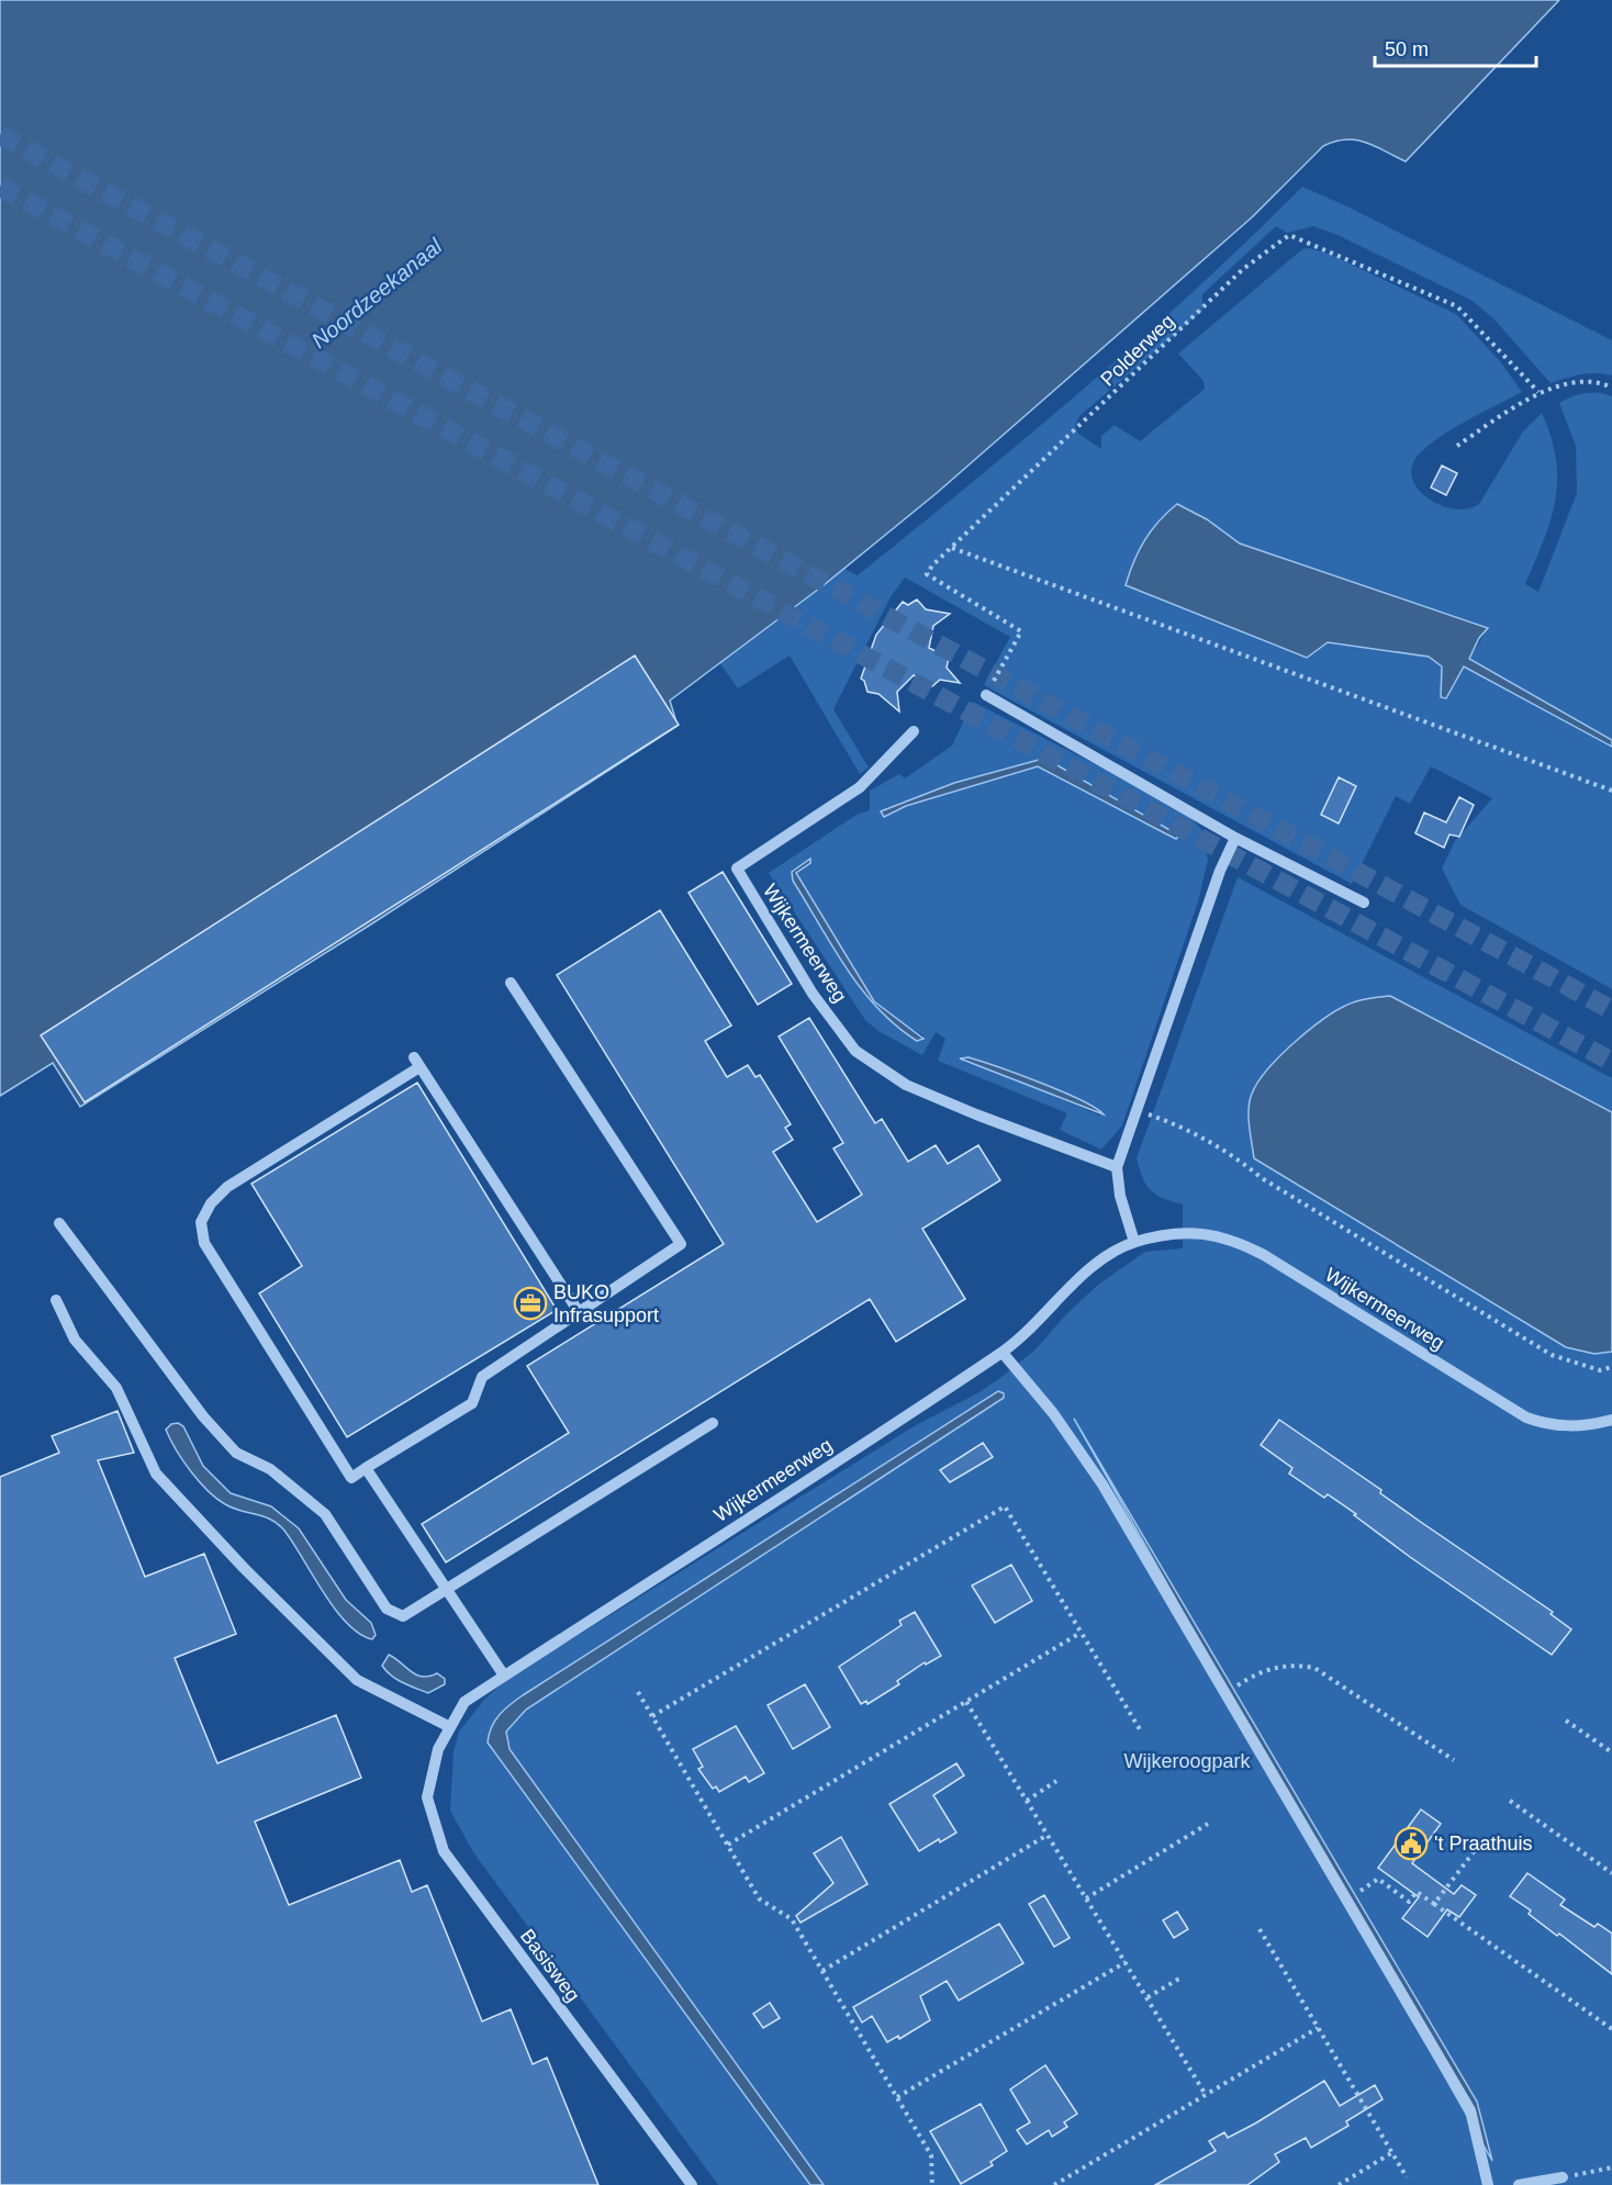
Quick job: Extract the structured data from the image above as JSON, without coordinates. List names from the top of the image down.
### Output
{
  "streets": {
    "street": ["Wijkermeerweg", "Basisweg"],
    "path": ["Polderweg"]
  },
  "crossings": [
    ["Wijkermeerweg", "Basisweg"]
  ],
  "water": ["Noordzeekanaal"],
  "parks": ["Wijkeroogpark"],
  "places": {
    "office": ["BUKO Infrasupport"],
    "public building": ["'t Praathuis"]
  },
  "scale_bar": "50 m"
}
